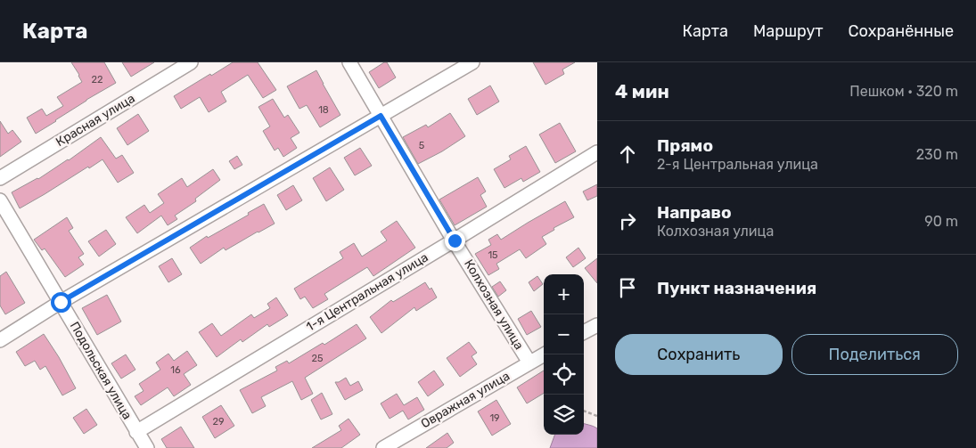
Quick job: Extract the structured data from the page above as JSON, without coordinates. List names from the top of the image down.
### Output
{
  "streets": {
    "street": [
      "Красная улица",
      "1-я Центральная улица",
      "Колхозная улица",
      "Подольская улица",
      "Овражная улица"
    ]
  },
  "crossings": [
    ["1-я Центральная улица", "Колхозная улица"],
    ["1-я Центральная улица", "Подольская улица"],
    ["Колхозная улица", "Овражная улица"]
  ],
  "house_numbers": [
    "22",
    "18",
    "5",
    "15",
    "25",
    "16",
    "19",
    "29"
  ],
  "page": {
    "header": "Карта",
    "nav": ["Карта", "Маршрут", "Сохранённые"],
    "heading": ["4 мин", "Пешком · 320 m"],
    "list": [
      ["Прямо", "2-я Центральная улица", "230 m"],
      ["Направо", "Колхозная улица", "90 m"],
      "Пункт назначения"
    ],
    "map_buttons": ["+", "−"],
    "buttons": ["Сохранить", "Поделиться"]
  }
}
